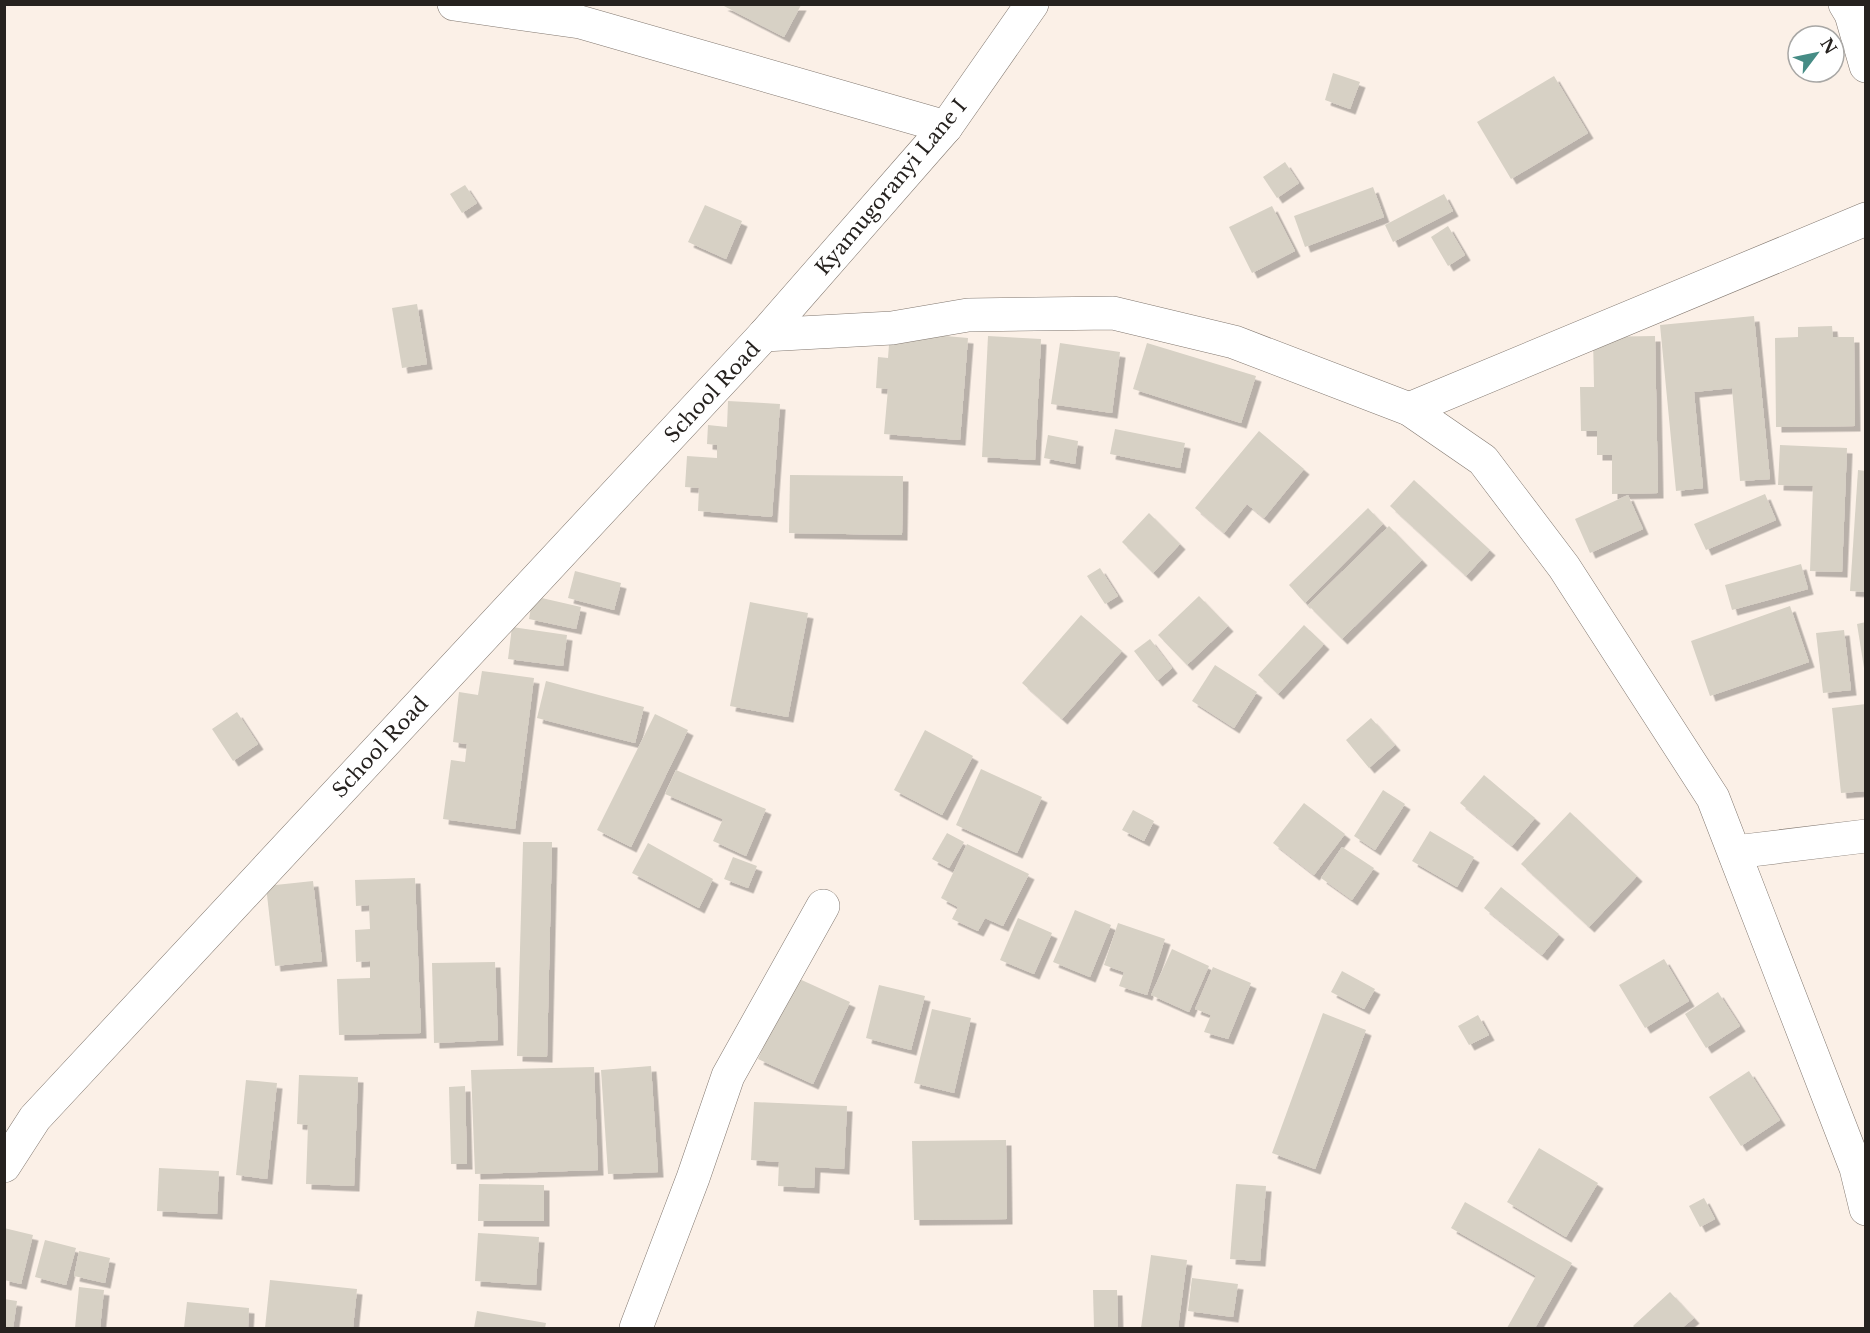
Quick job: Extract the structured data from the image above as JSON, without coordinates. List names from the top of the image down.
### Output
{
  "streets": {
    "street": ["Kyamugoranyi Lane I", "School Road"]
  },
  "crossings": [
    ["Kyamugoranyi Lane I", "School Road"]
  ],
  "north": "top right"
}
